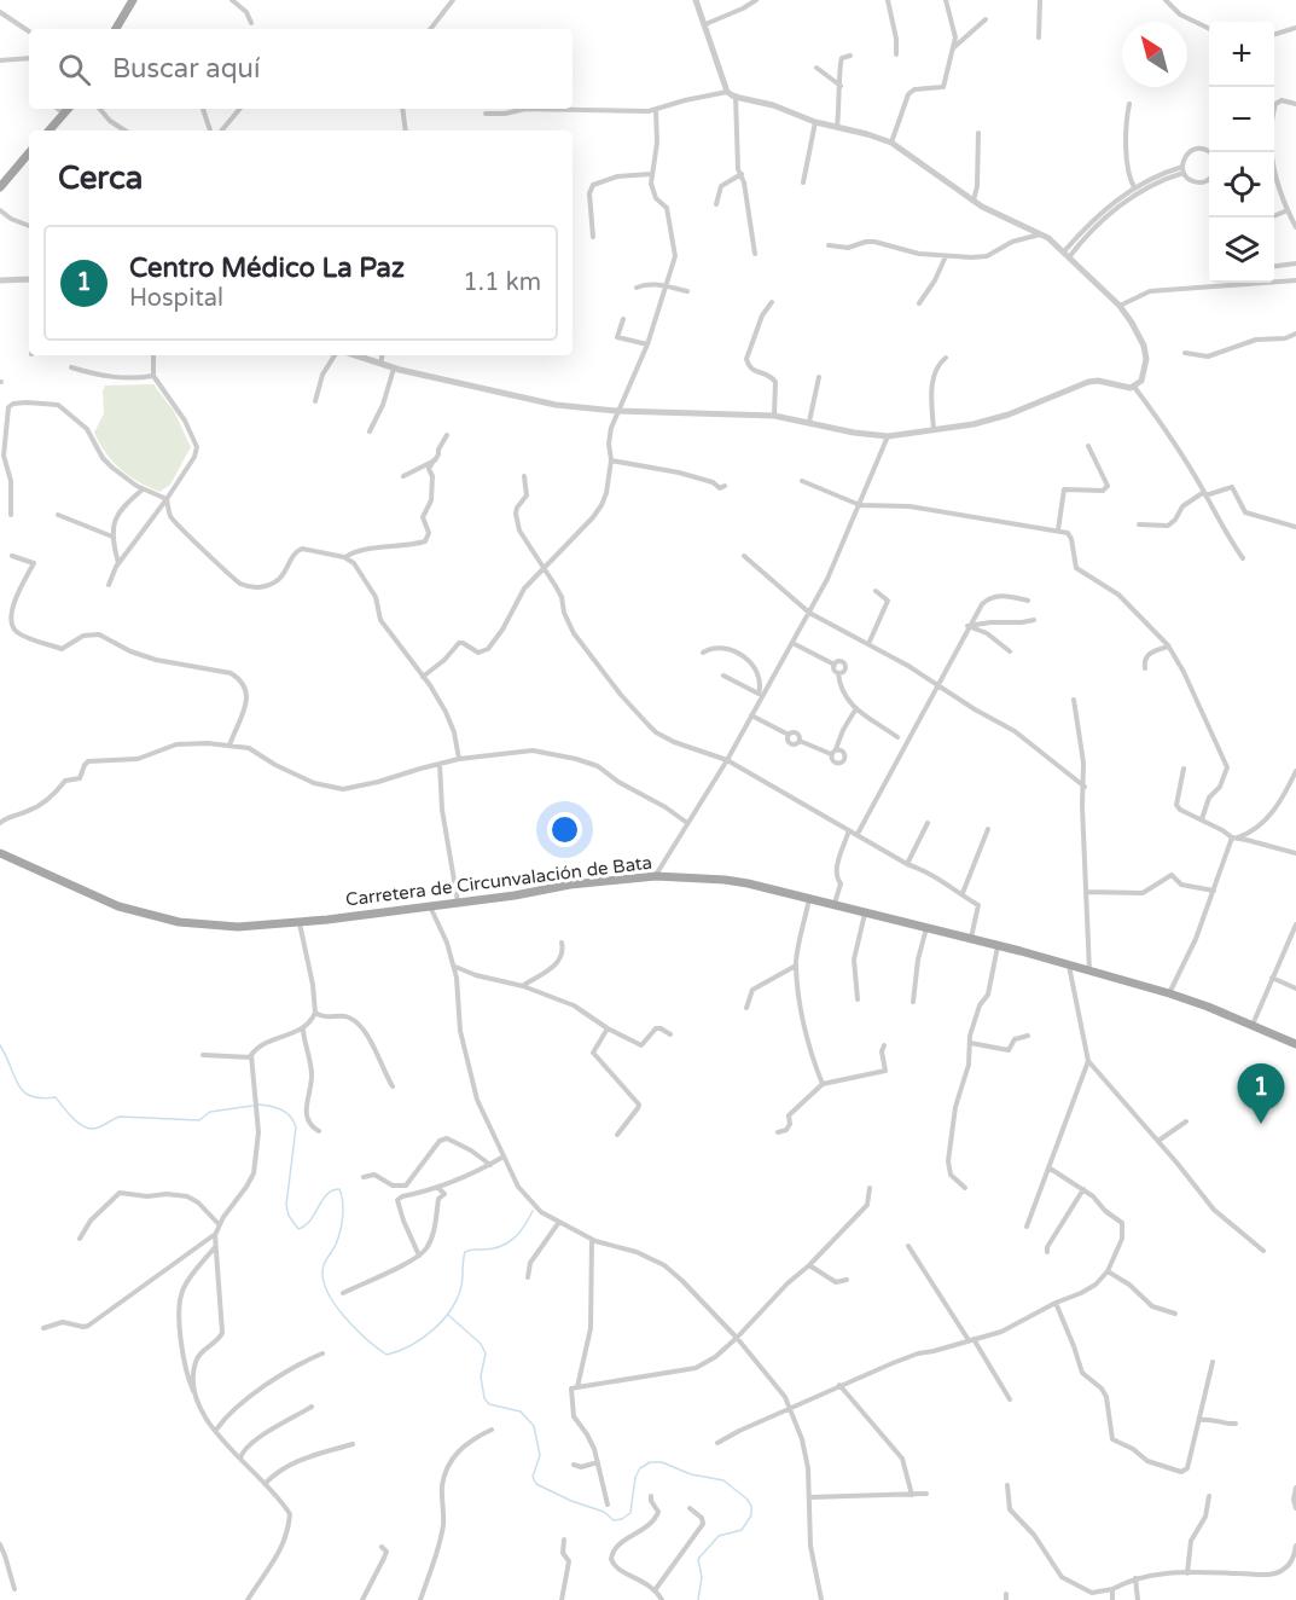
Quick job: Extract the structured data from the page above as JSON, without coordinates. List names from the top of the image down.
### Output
{
  "streets": {
    "main road": ["Carretera de Circunvalación de Bata"]
  },
  "north": "top left",
  "page": {
    "map_buttons": ["+", "−"],
    "search": "Buscar aquí",
    "heading": "Cerca",
    "list": [
      {
        "mark": "1",
        "name": "Centro Médico La Paz",
        "note": "Hospital",
        "value": "1.1 km"
      }
    ],
    "pins": "1"
  }
}
